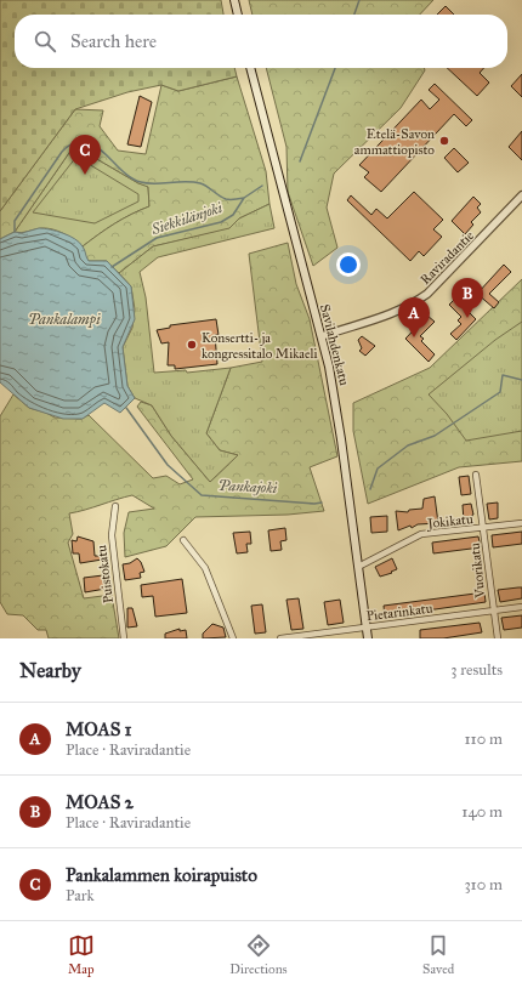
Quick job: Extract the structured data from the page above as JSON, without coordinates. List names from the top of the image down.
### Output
{
  "streets": {
    "main road": ["Savilahdenkatu"],
    "street": [
      "Raviradantie",
      "Jokikatu",
      "Vuorikatu",
      "Puistokatu",
      "Pietarinkatu"
    ]
  },
  "crossings": [
    ["Raviradantie", "Savilahdenkatu"],
    ["Savilahdenkatu", "Jokikatu"],
    ["Savilahdenkatu", "Pietarinkatu"],
    ["Jokikatu", "Vuorikatu"],
    ["Vuorikatu", "Pietarinkatu"]
  ],
  "water": ["Siekkilänjoki", "Pankalampi", "Pankajoki"],
  "places": ["Etelä-Savon ammattiopisto", "Konsertti- ja kongressitalo Mikaeli"],
  "page": {
    "search": "Search here",
    "pins": ["C", "B", "A"],
    "heading": ["Nearby", "3 results"],
    "list": [
      {
        "mark": "A",
        "name": "MOAS 1",
        "note": "Place · Raviradantie",
        "value": "110 m"
      },
      {
        "mark": "B",
        "name": "MOAS 2",
        "note": "Place · Raviradantie",
        "value": "140 m"
      },
      {
        "mark": "C",
        "name": "Pankalammen koirapuisto",
        "note": "Park",
        "value": "310 m"
      }
    ],
    "nav": ["Map", "Directions", "Saved"]
  }
}
